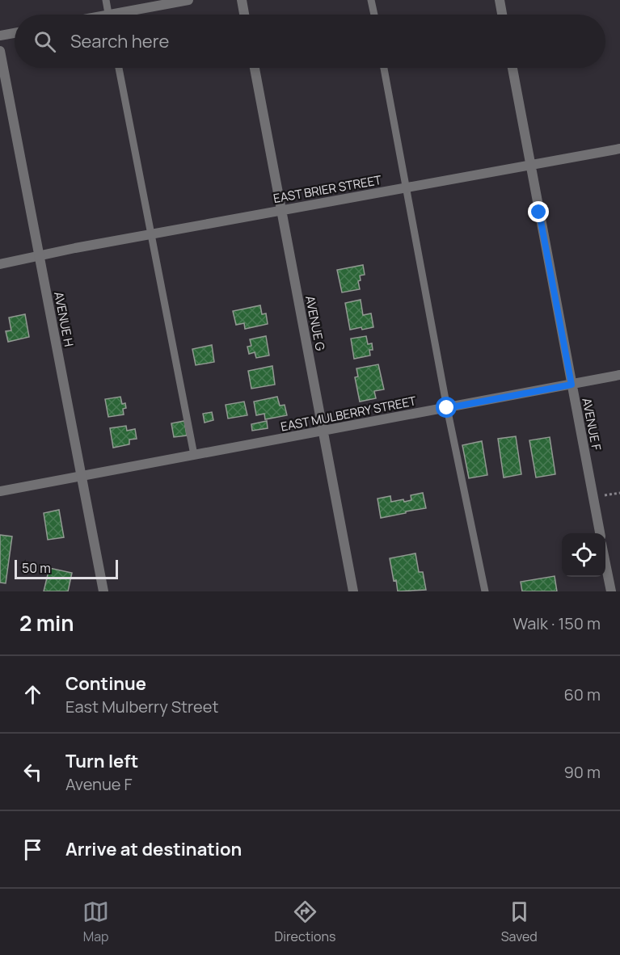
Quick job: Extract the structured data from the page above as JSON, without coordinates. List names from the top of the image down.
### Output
{
  "streets": {
    "street": [
      "EAST BRIER STREET",
      "AVENUE H",
      "AVENUE G",
      "EAST MULBERRY STREET",
      "AVENUE F"
    ]
  },
  "crossings": [
    ["EAST BRIER STREET", "AVENUE H"],
    ["EAST BRIER STREET", "AVENUE G"],
    ["EAST BRIER STREET", "AVENUE F"],
    ["AVENUE H", "EAST MULBERRY STREET"],
    ["AVENUE G", "EAST MULBERRY STREET"],
    ["EAST MULBERRY STREET", "AVENUE F"]
  ],
  "scale_bar": "50 m",
  "page": {
    "search": "Search here",
    "scale": "50 m",
    "heading": ["2 min", "Walk · 150 m"],
    "list": [
      ["Continue", "East Mulberry Street", "60 m"],
      ["Turn left", "Avenue F", "90 m"],
      "Arrive at destination"
    ],
    "nav": ["Map", "Directions", "Saved"]
  }
}
